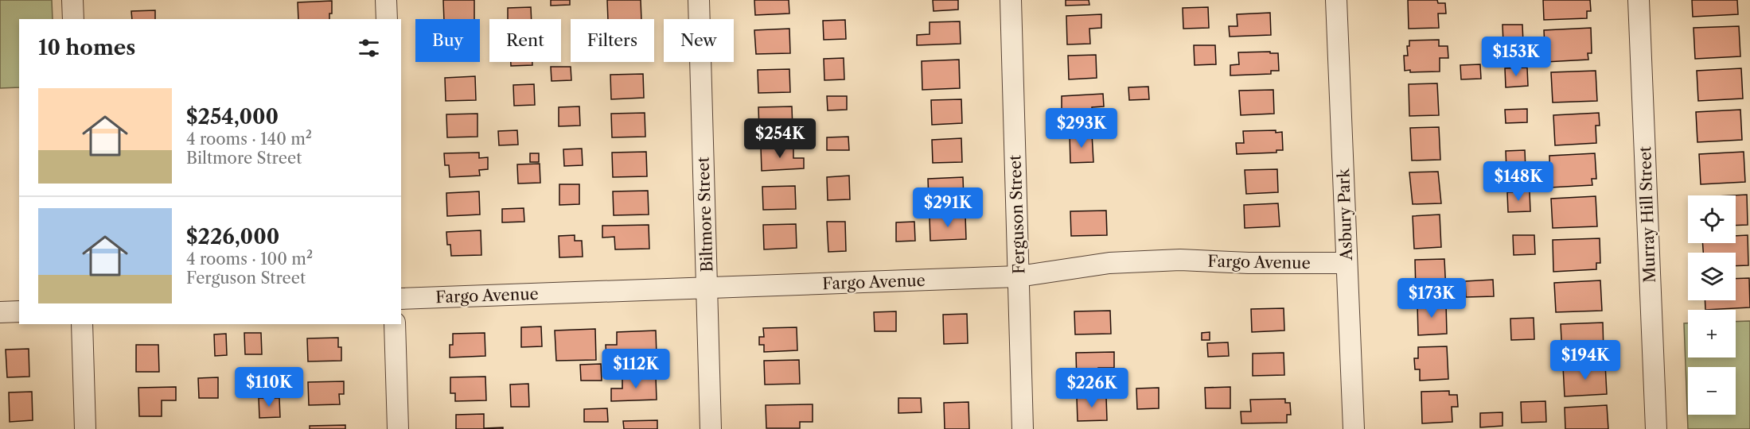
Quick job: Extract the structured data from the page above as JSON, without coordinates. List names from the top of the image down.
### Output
{
  "streets": {
    "street": [
      "Biltmore Street",
      "Ferguson Street",
      "Asbury Park",
      "Murray Hill Street",
      "Fargo Avenue"
    ]
  },
  "crossings": [
    ["Biltmore Street", "Fargo Avenue"],
    ["Ferguson Street", "Fargo Avenue"],
    ["Asbury Park", "Fargo Avenue"]
  ],
  "page": {
    "chip": [
      "Buy",
      "Rent",
      "Filters",
      "New"
    ],
    "heading": "10 homes",
    "price": [
      "$153K",
      "$293K",
      "$254K",
      "$148K",
      "$291K",
      "$173K",
      "$194K",
      "$112K",
      "$110K",
      "$226K"
    ],
    "list": [
      {
        "name": "$254,000",
        "note": "4 rooms · 140 m² · Biltmore Street"
      },
      {
        "name": "$226,000",
        "note": "4 rooms · 100 m² · Ferguson Street"
      }
    ],
    "map_buttons": ["+", "−"]
  }
}
